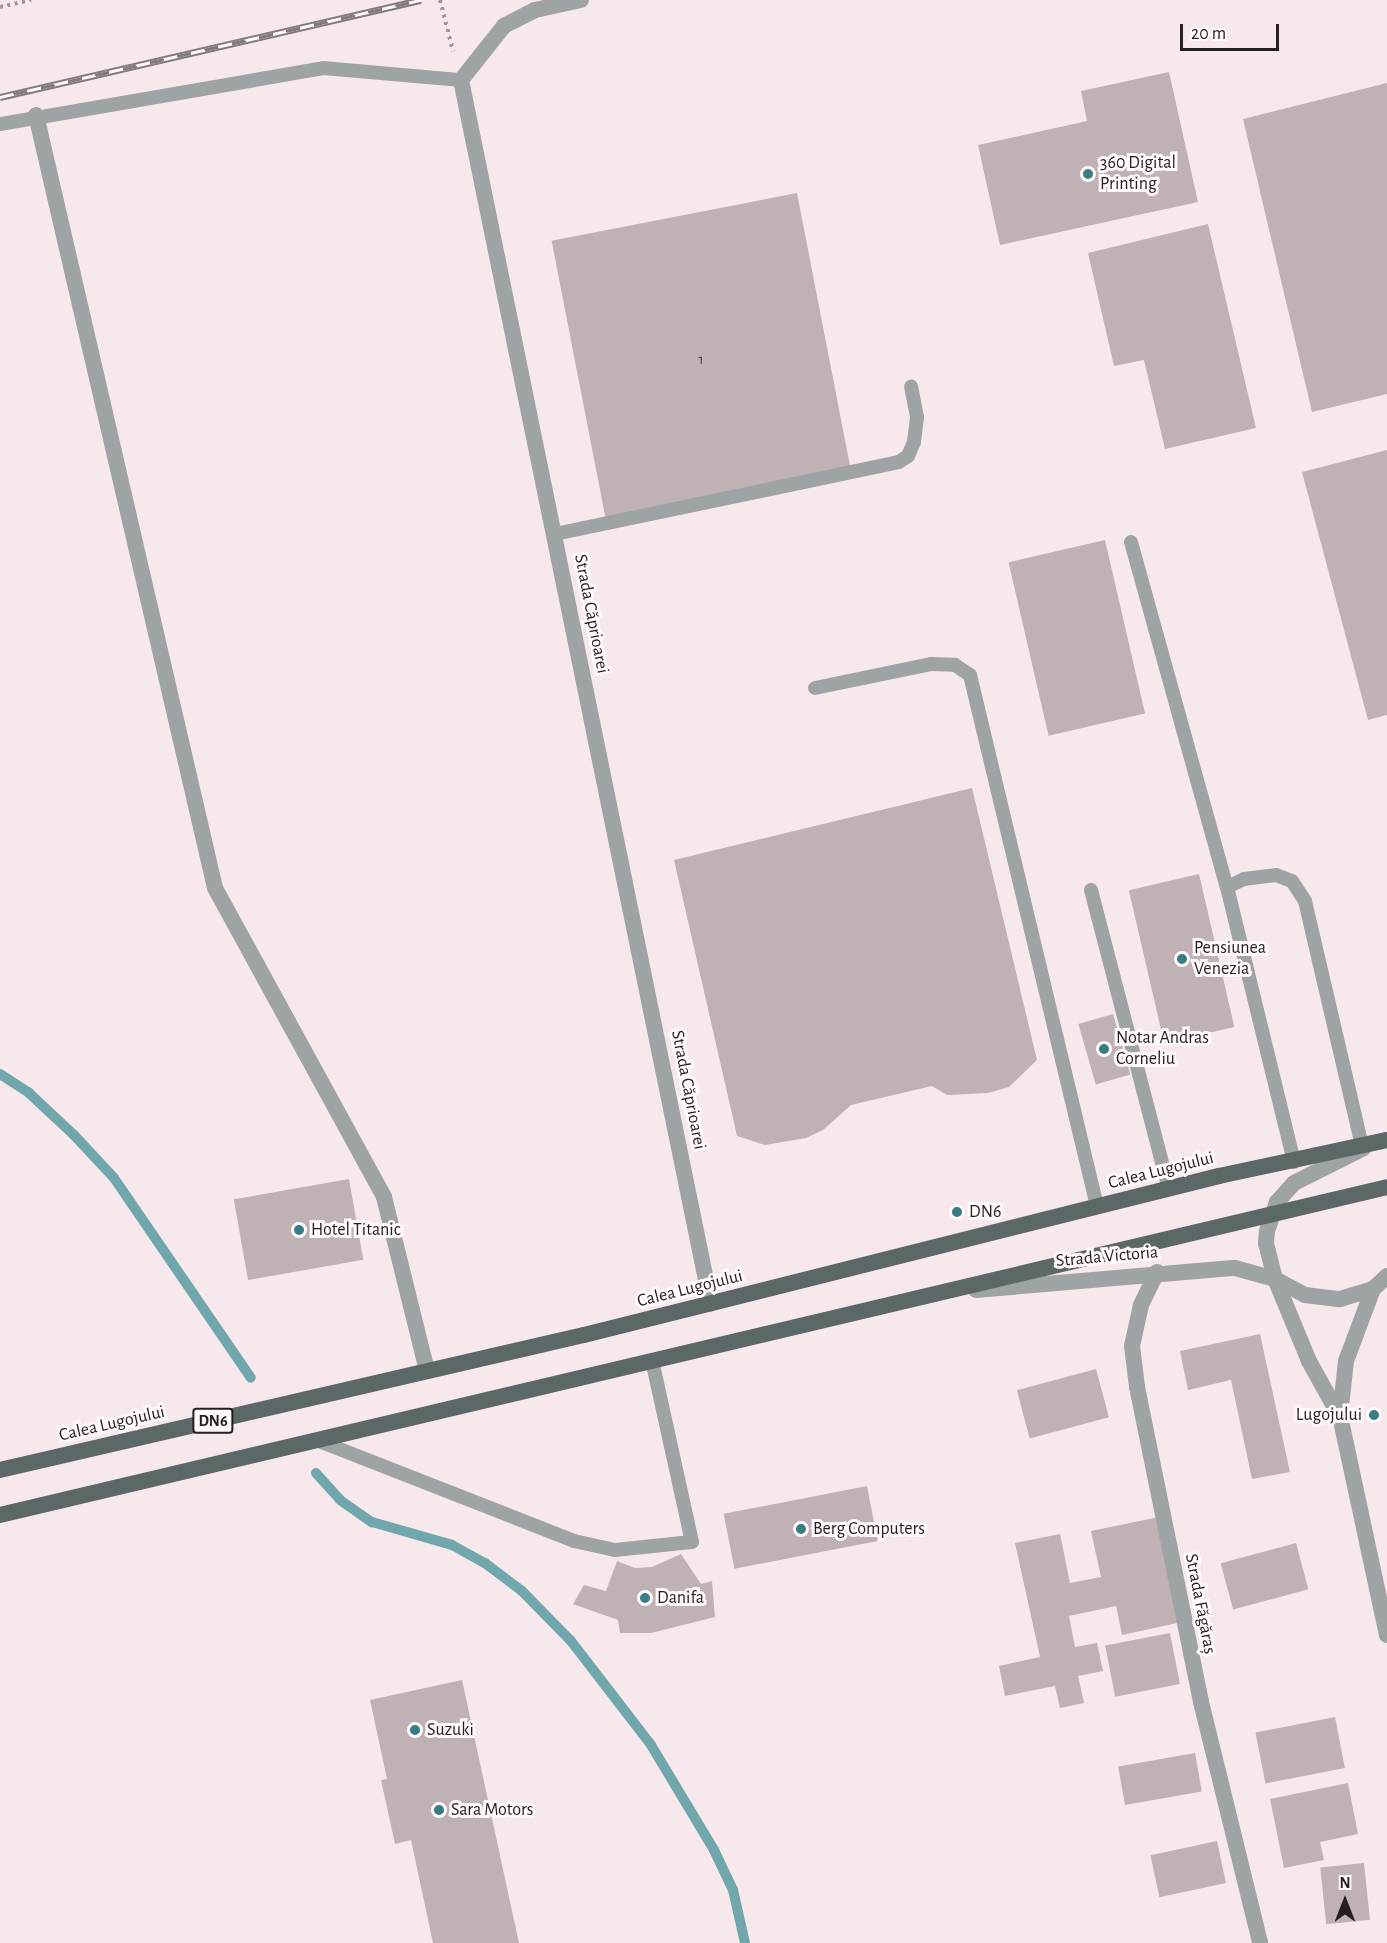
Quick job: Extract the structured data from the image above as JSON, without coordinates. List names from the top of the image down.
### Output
{
  "streets": {
    "main road": ["Calea Lugojului", "DN6"],
    "street": ["Strada Căprioarei", "Strada Victoria", "Strada Făgăraș"]
  },
  "crossings": [
    ["Strada Căprioarei", "Calea Lugojului"],
    ["Calea Lugojului", "Strada Victoria"],
    ["Strada Victoria", "DN6"],
    ["Strada Victoria", "Strada Făgăraș"]
  ],
  "places": [
    "360 Digital Printing",
    "Pensiunea Venezia",
    "Notar Andras Corneliu",
    "DN6",
    "Hotel Titanic",
    "Lugojului",
    "Berg Computers",
    "Danifa",
    "Suzuki",
    "Sara Motors"
  ],
  "house_numbers": ["1"],
  "scale_bar": "20 m",
  "north": "top"
}
